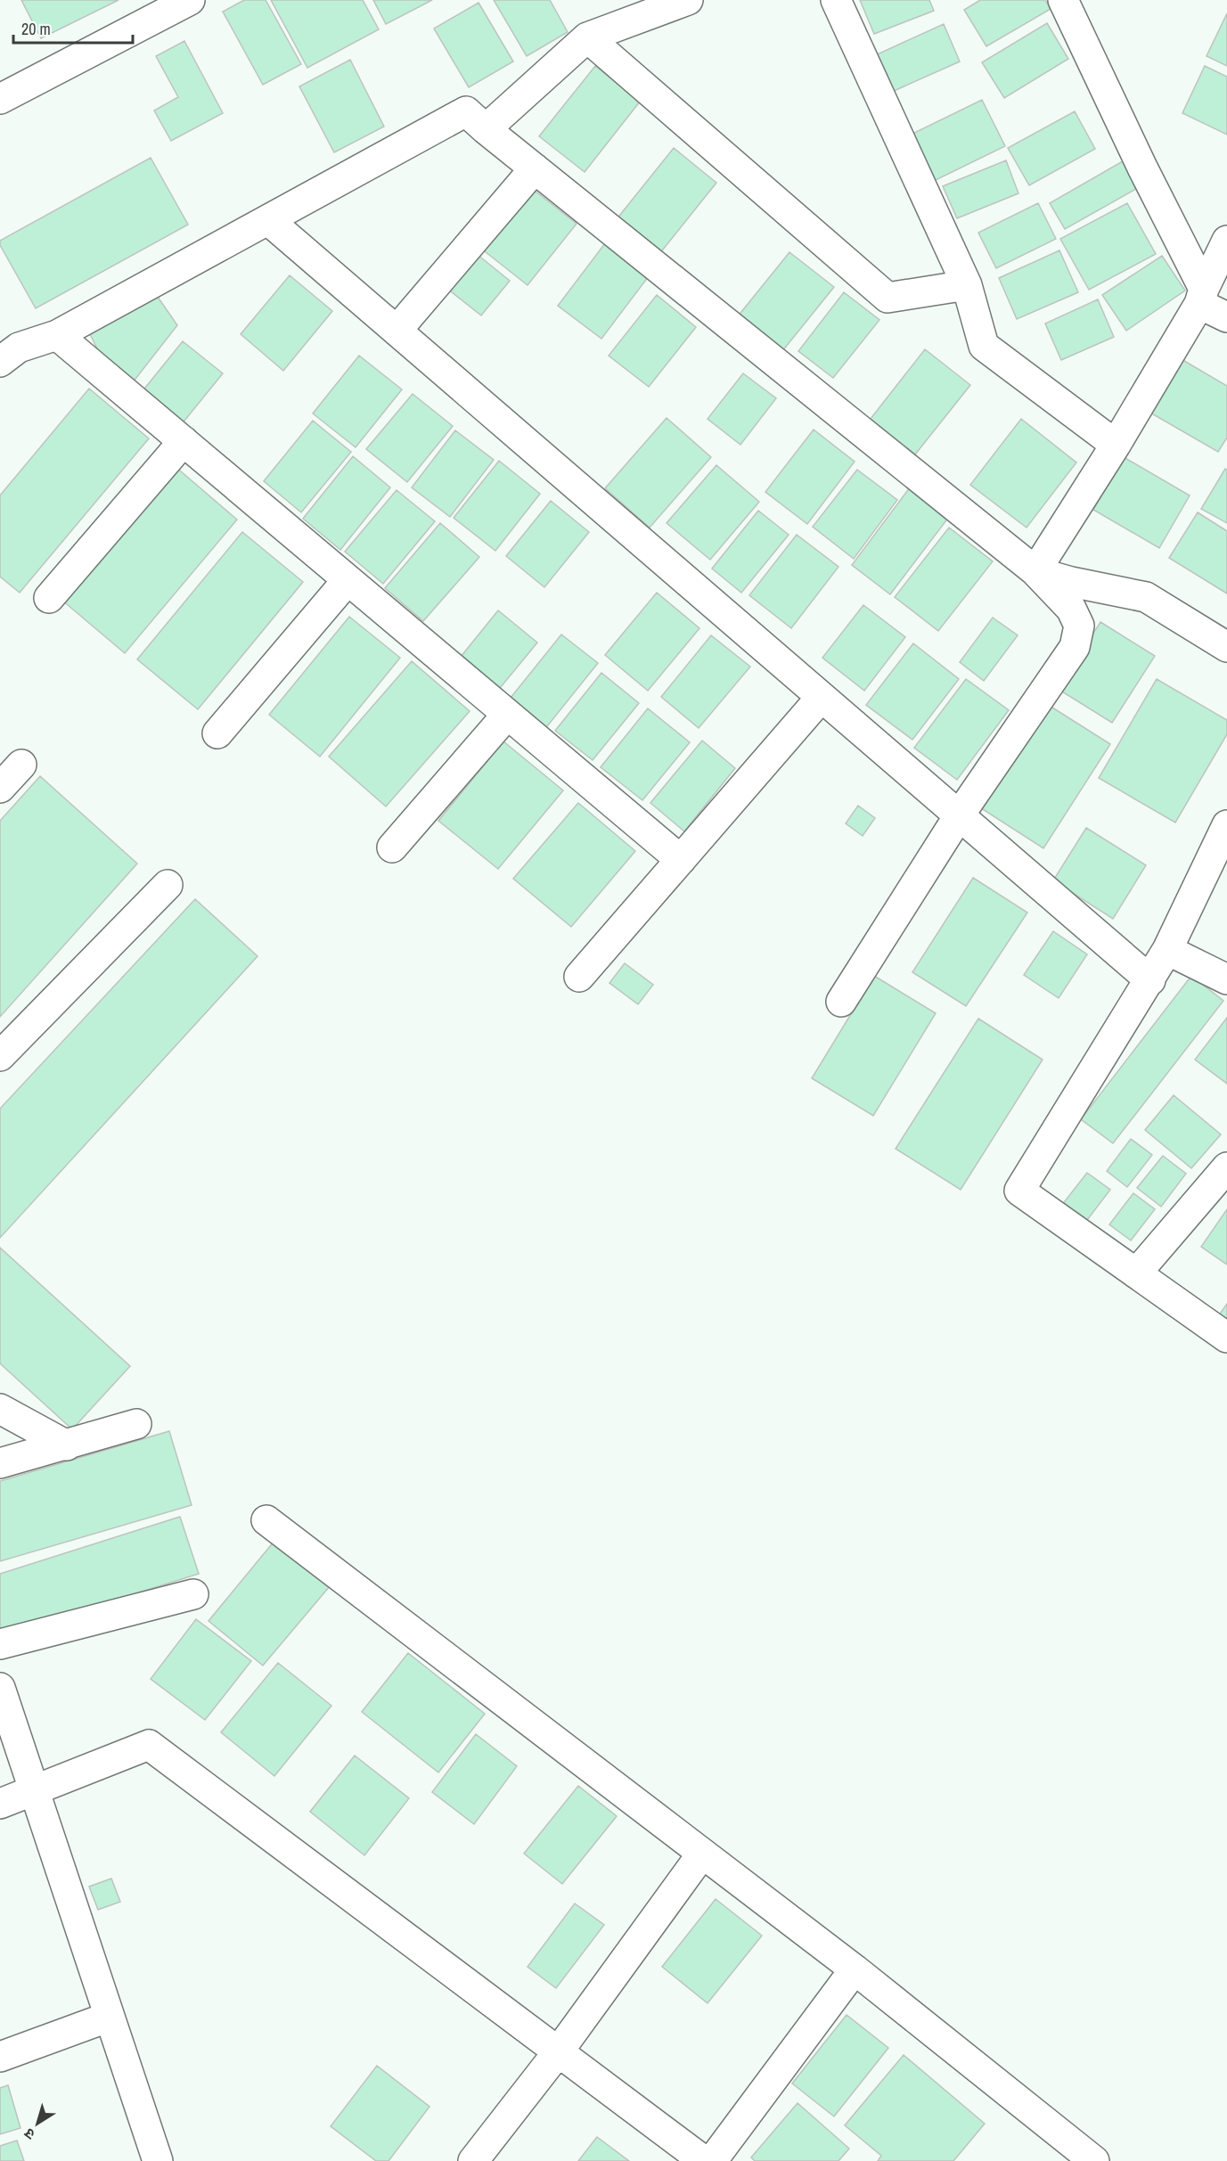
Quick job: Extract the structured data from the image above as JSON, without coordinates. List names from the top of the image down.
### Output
{
  "scale_bar": "20 m",
  "north": "bottom left"
}
